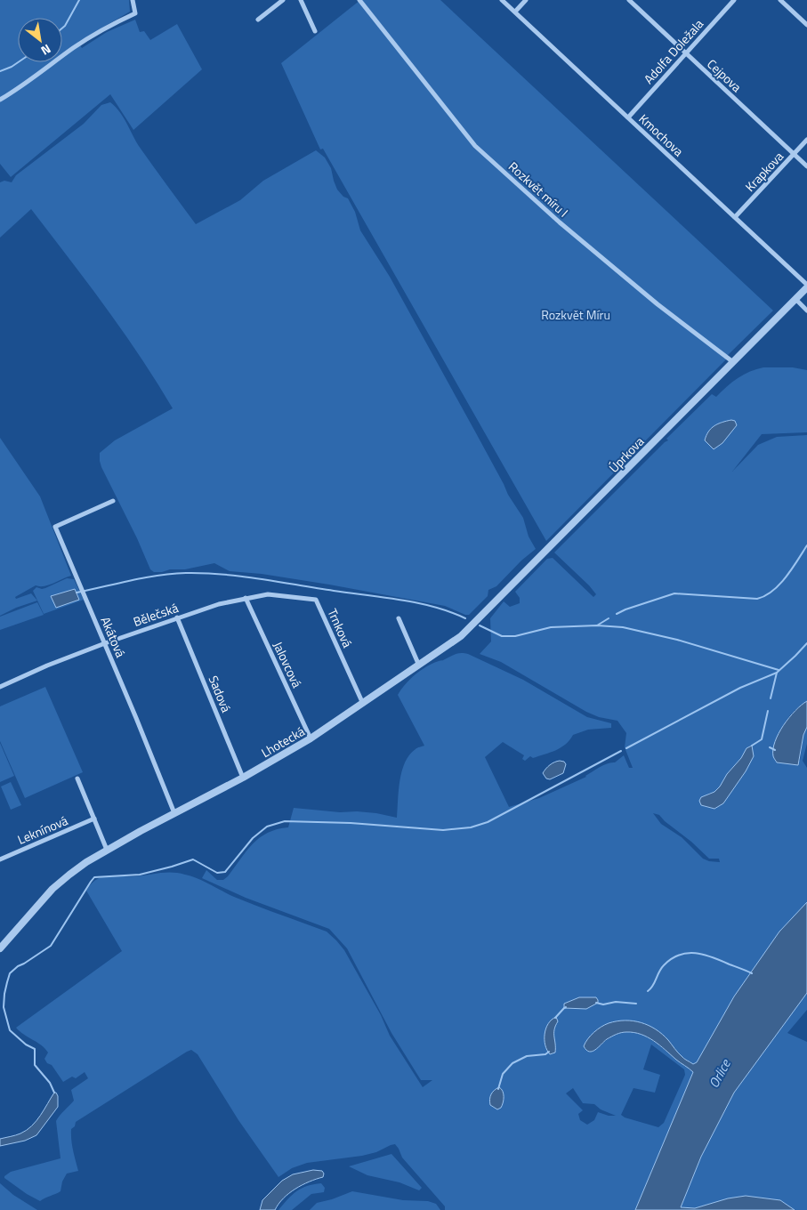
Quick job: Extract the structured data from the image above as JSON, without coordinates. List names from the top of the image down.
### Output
{
  "streets": {
    "street": [
      "Adolfa Doležala",
      "Cejpova",
      "Kmochova",
      "Krapkova",
      "Rozkvět míru I",
      "Úprkova",
      "Bělečská",
      "Trnková",
      "Akátová",
      "Jalovcová",
      "Sadová",
      "Lhotecká",
      "Leknínová"
    ]
  },
  "crossings": [
    ["Adolfa Doležala", "Cejpova"],
    ["Adolfa Doležala", "Kmochova"],
    ["Cejpova", "Krapkova"],
    ["Kmochova", "Krapkova"],
    ["Rozkvět míru I", "Úprkova"],
    ["Úprkova", "Lhotecká"],
    ["Bělečská", "Trnková"],
    ["Bělečská", "Akátová"],
    ["Bělečská", "Jalovcová"],
    ["Bělečská", "Sadová"],
    ["Trnková", "Jalovcová"],
    ["Trnková", "Lhotecká"],
    ["Akátová", "Lhotecká"],
    ["Jalovcová", "Lhotecká"],
    ["Sadová", "Lhotecká"]
  ],
  "water": ["Orlice"],
  "parks": ["Rozkvět Míru"],
  "north": "bottom right"
}
